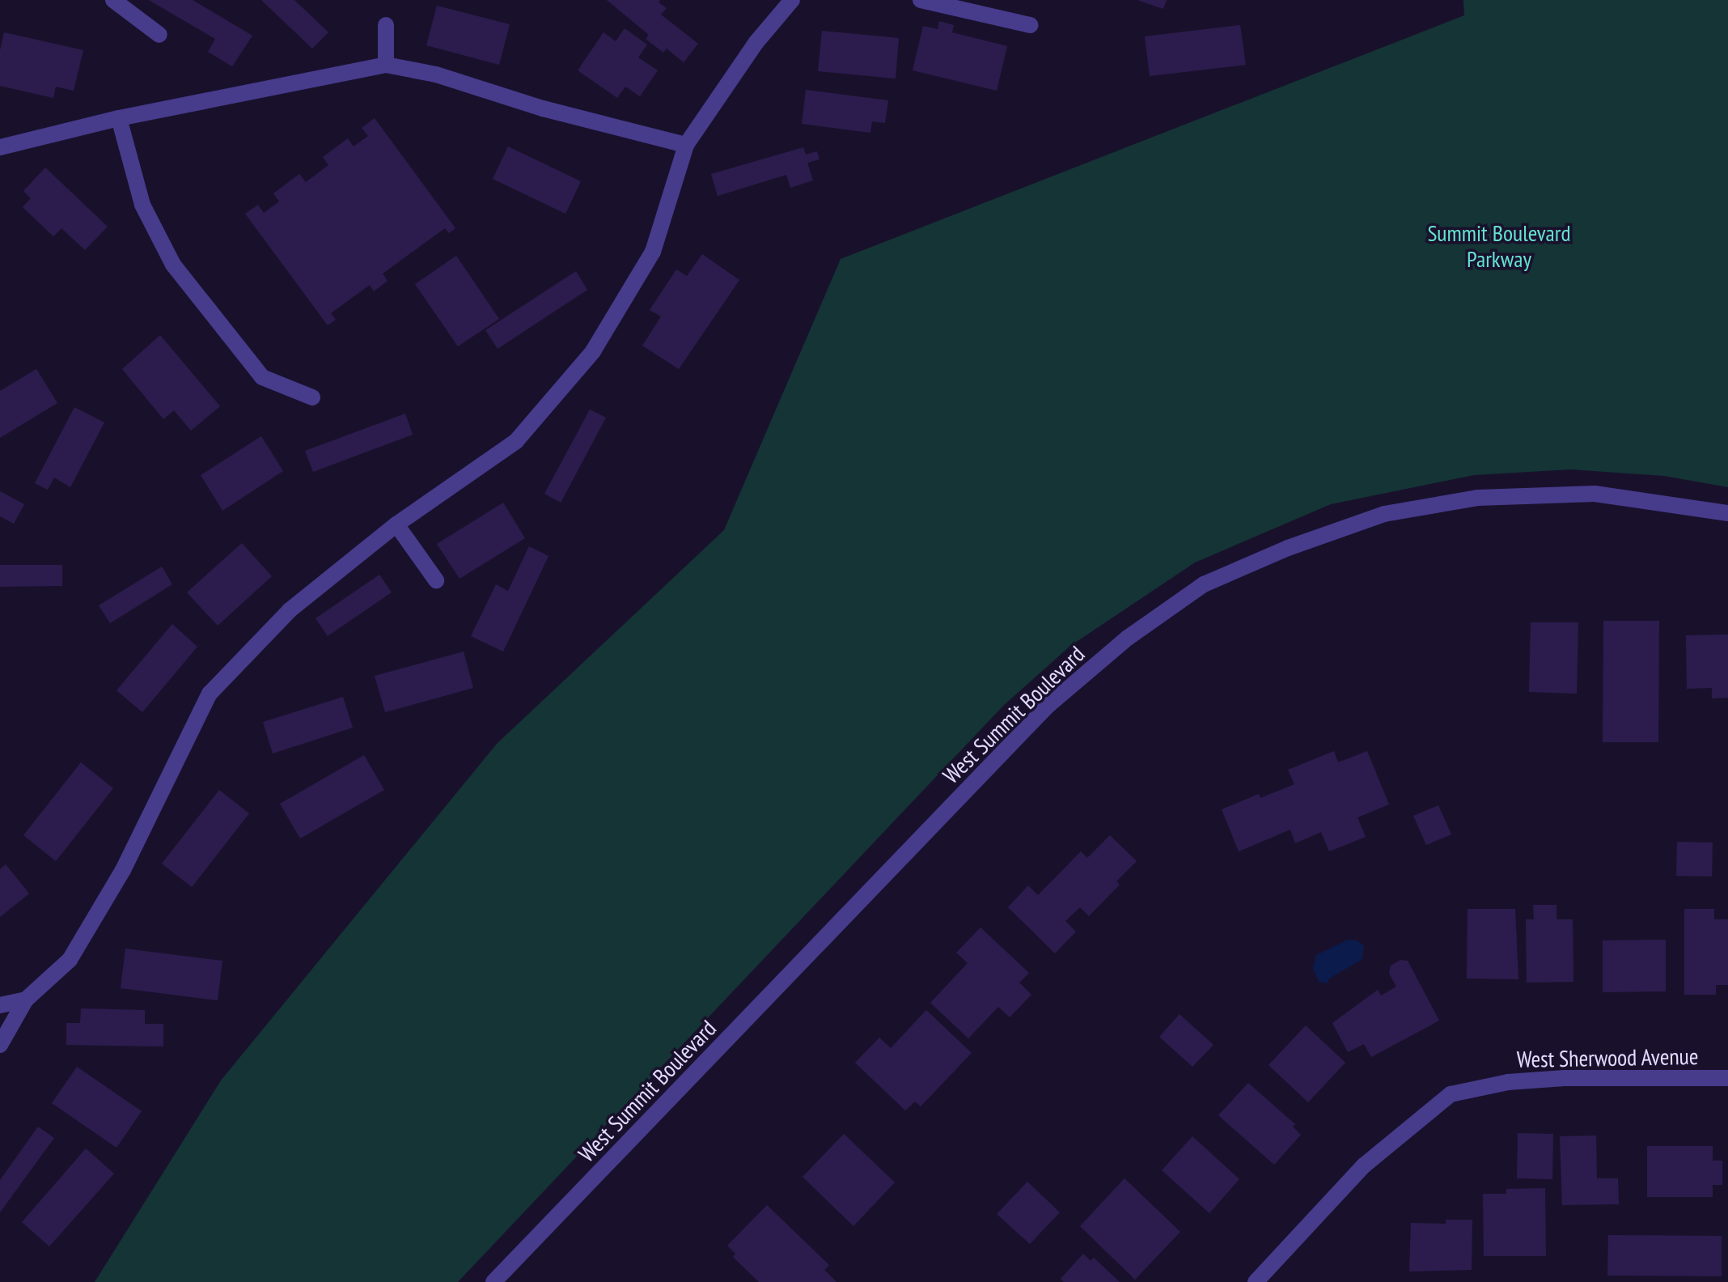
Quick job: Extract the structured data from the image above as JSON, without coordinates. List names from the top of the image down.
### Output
{
  "streets": {
    "street": ["West Summit Boulevard", "West Sherwood Avenue"]
  },
  "parks": ["Summit Boulevard Parkway"]
}
